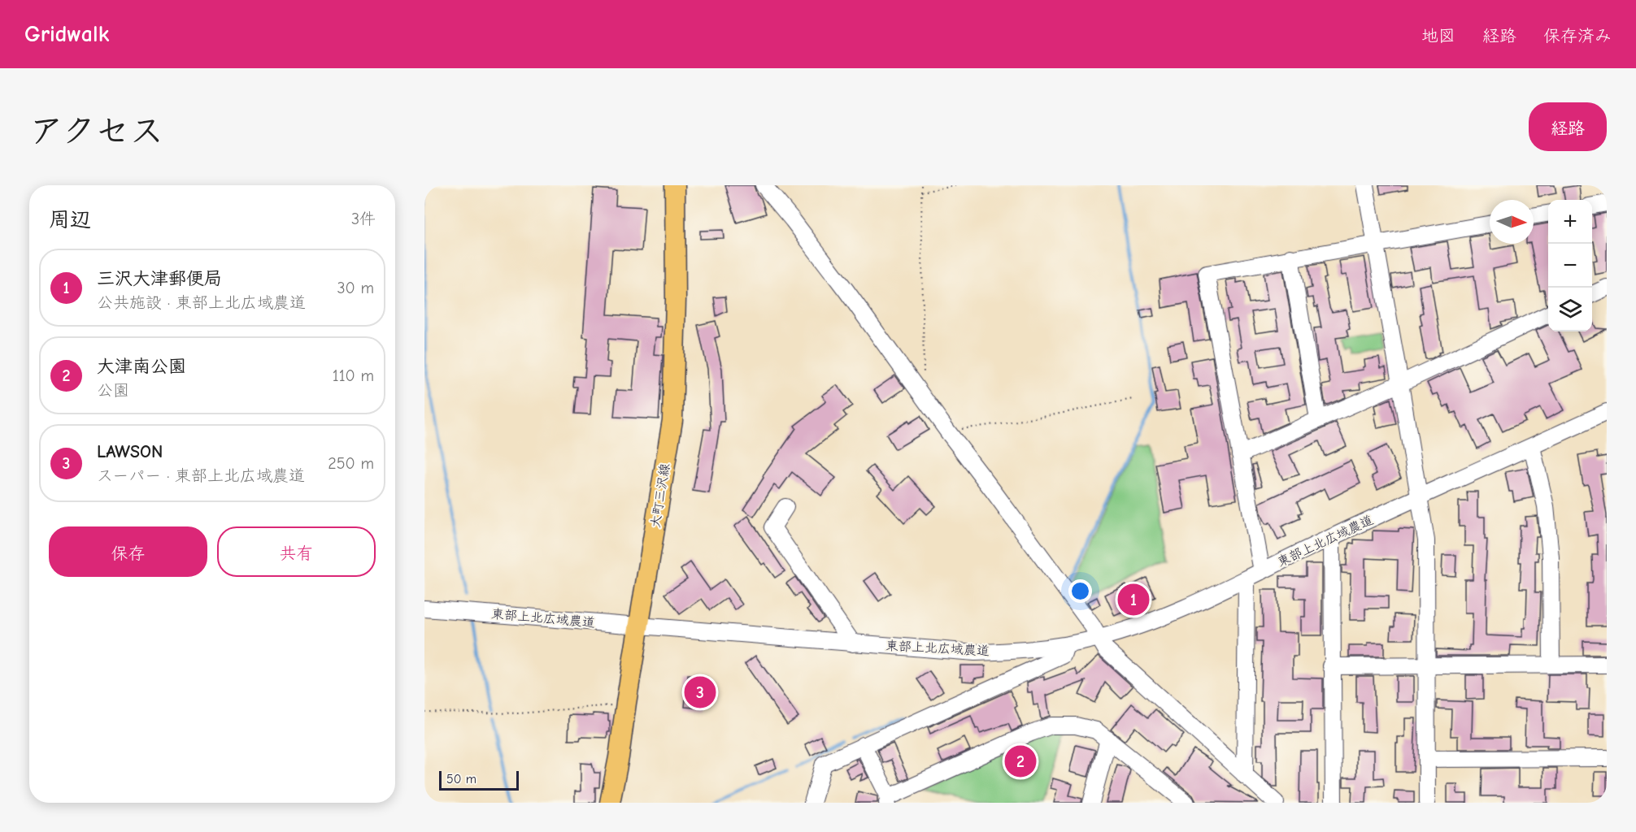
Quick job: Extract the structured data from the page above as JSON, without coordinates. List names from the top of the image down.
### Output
{
  "streets": {
    "main road": ["大町三沢線"],
    "street": ["東部上北広域農道"]
  },
  "crossings": [
    ["大町三沢線", "東部上北広域農道"]
  ],
  "scale_bar": "50 m",
  "north": "right",
  "page": {
    "header": "Gridwalk",
    "nav": ["地図", "経路", "保存済み"],
    "title": "アクセス",
    "buttons": [
      "経路",
      ["保存", "共有"]
    ],
    "heading": ["周辺", "3件"],
    "map_buttons": ["+", "−"],
    "list": [
      {
        "mark": "1",
        "name": "三沢大津郵便局",
        "note": "公共施設 · 東部上北広域農道",
        "value": "30 m"
      },
      {
        "mark": "2",
        "name": "大津南公園",
        "note": "公園",
        "value": "110 m"
      },
      {
        "mark": "3",
        "name": "LAWSON",
        "note": "スーパー · 東部上北広域農道",
        "value": "250 m"
      }
    ],
    "pins": ["1", "3", "2"],
    "scale": "50 m"
  }
}
